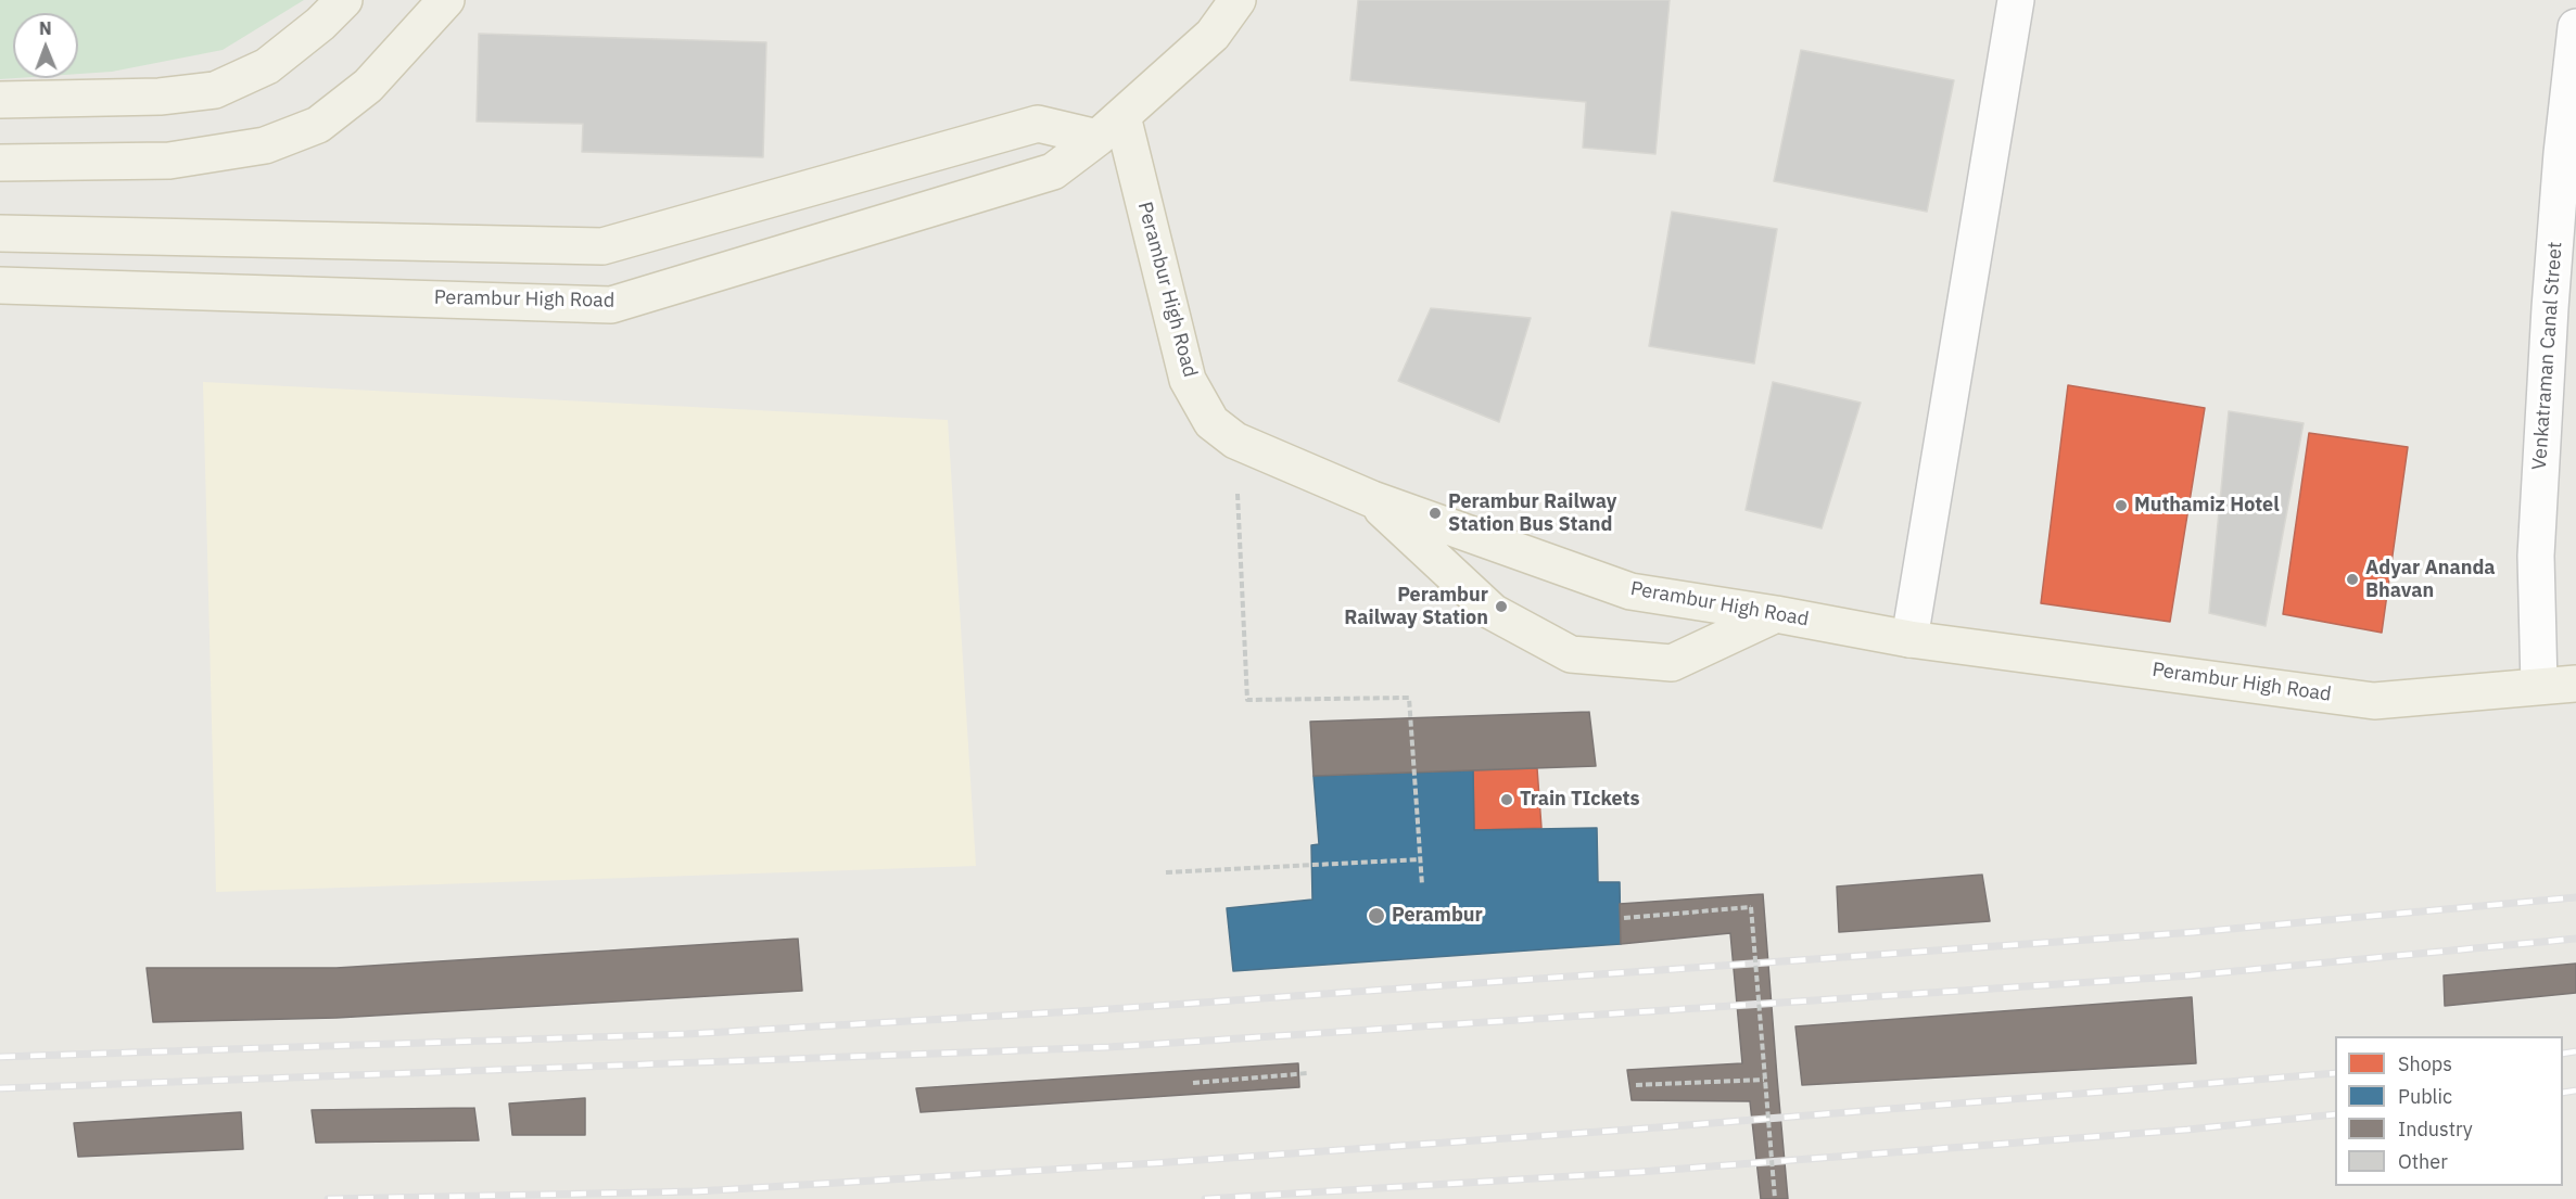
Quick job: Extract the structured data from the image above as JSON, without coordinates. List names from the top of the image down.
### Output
{
  "streets": {
    "main road": ["Perambur High Road"],
    "street": ["Venkatraman Canal Street"]
  },
  "crossings": [
    ["Perambur High Road", "Venkatraman Canal Street"]
  ],
  "places": [
    "Muthamiz Hotel",
    "Perambur Railway Station Bus Stand",
    "Adyar Ananda Bhavan",
    "Perambur Railway Station",
    "Train TIckets",
    "Perambur"
  ],
  "legend": [
    "Shops",
    "Public",
    "Industry",
    "Other"
  ],
  "north": "top"
}
